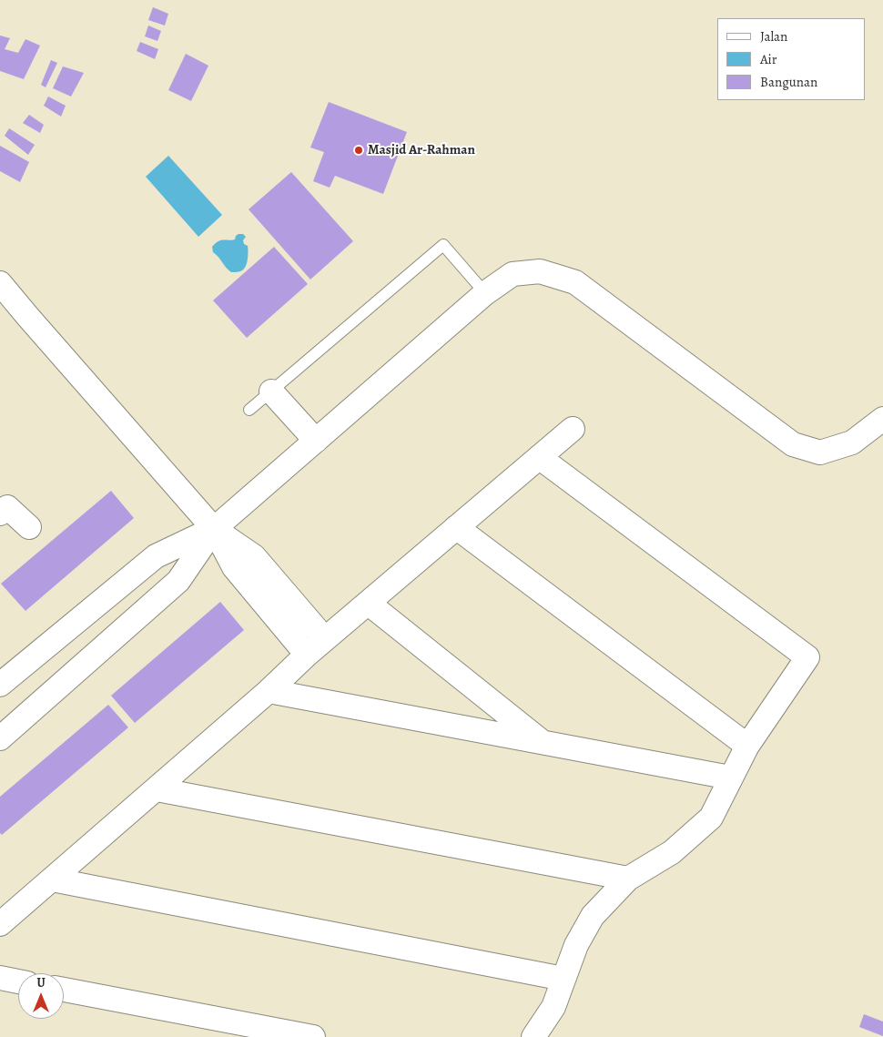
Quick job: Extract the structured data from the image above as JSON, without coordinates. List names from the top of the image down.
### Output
{
  "places": ["Masjid Ar-Rahman"],
  "legend": ["Jalan", "Air", "Bangunan"],
  "north": "top"
}
